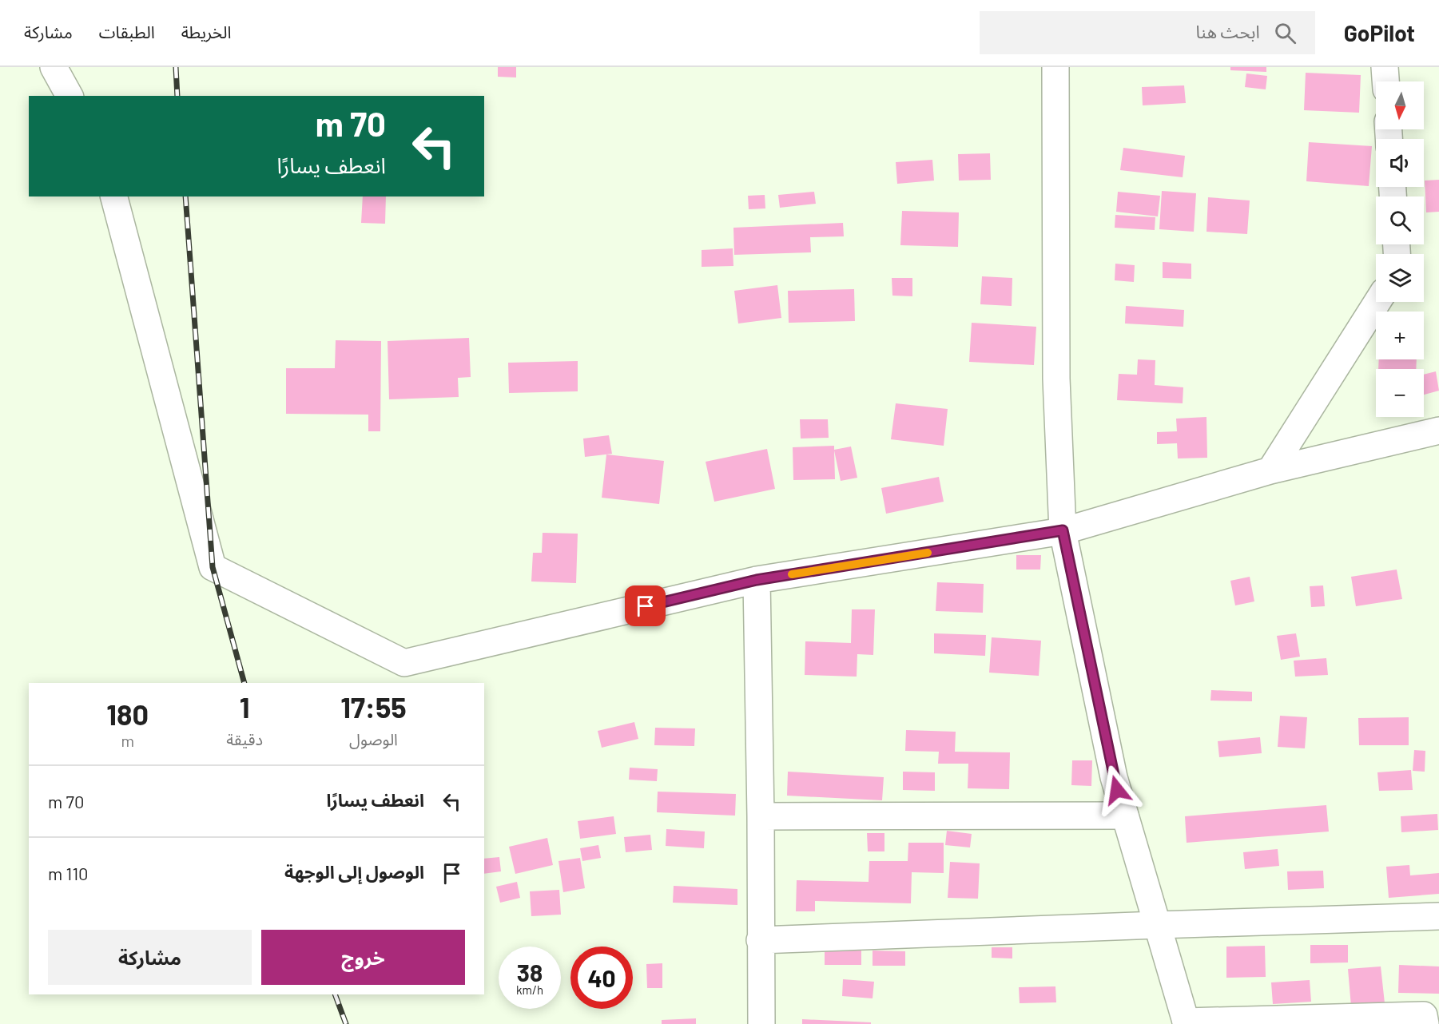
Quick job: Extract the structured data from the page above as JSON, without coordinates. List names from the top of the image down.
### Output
{
  "north": "bottom",
  "page": {
    "header": "GoPilot",
    "search": "ابحث هنا",
    "nav": ["الخريطة", "الطبقات", "مشاركة"],
    "map_buttons": ["+", "−"],
    "turn": ["70 m", "انعطف يسارًا"],
    "eta": [
      "17:55",
      "الوصول",
      "1",
      "دقيقة",
      "180",
      "m"
    ],
    "list": [
      {
        "name": "انعطف يسارًا",
        "value": "70 m"
      },
      {
        "name": "الوصول إلى الوجهة",
        "value": "110 m"
      }
    ],
    "buttons": ["خروج", "مشاركة"],
    "speed": "38 km/h",
    "limit": "40"
  }
}
